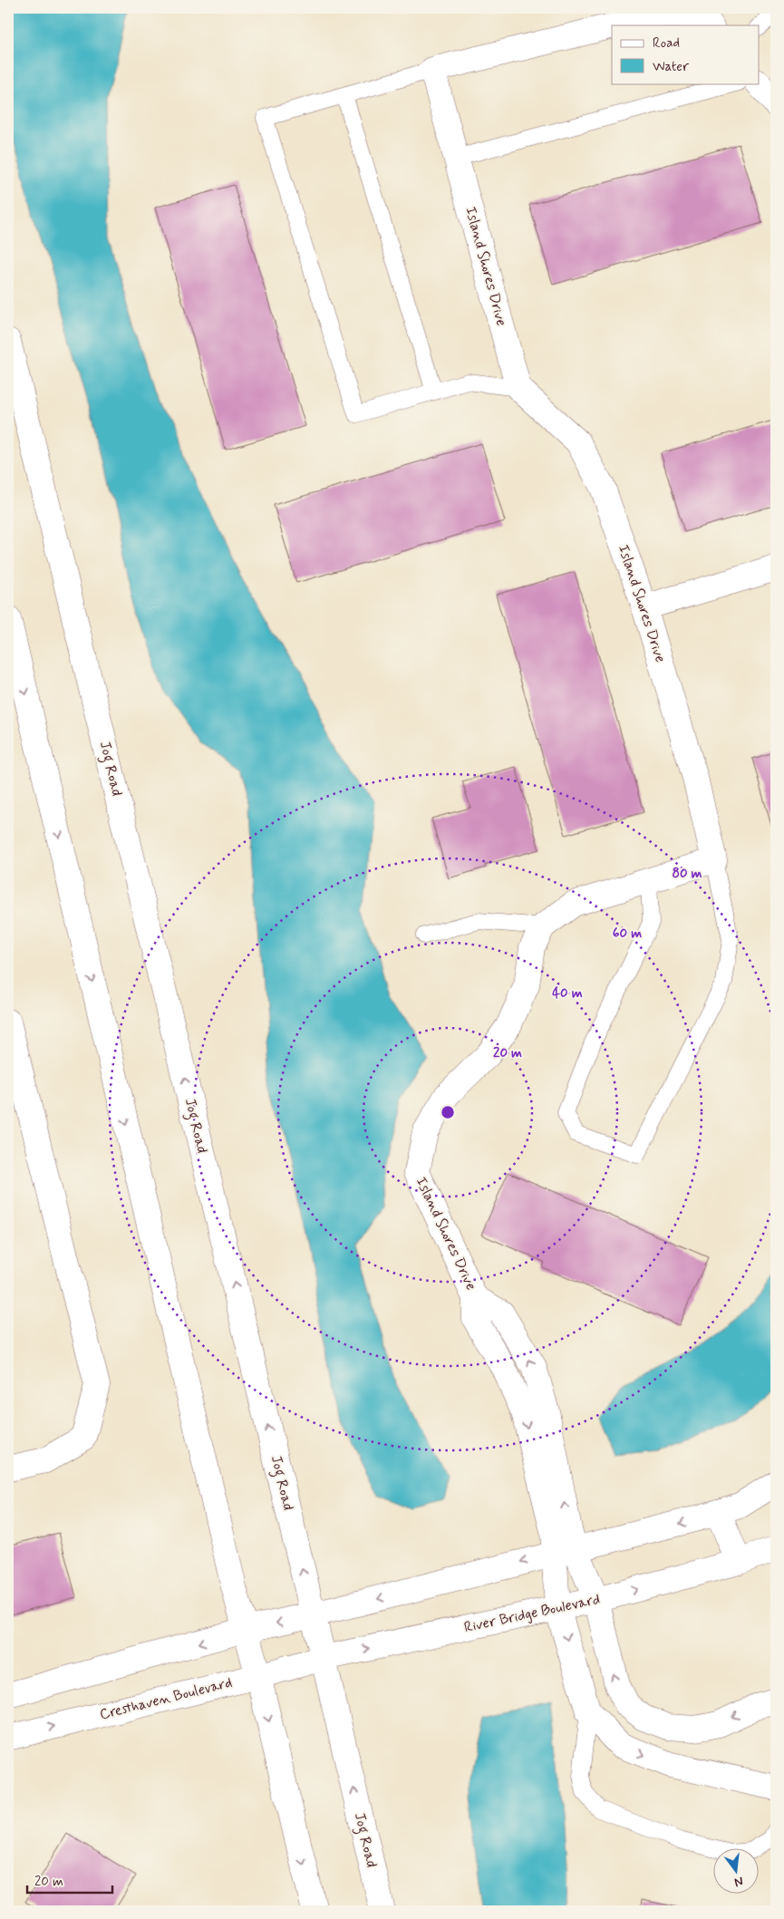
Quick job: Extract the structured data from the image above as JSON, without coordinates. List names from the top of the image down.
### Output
{
  "streets": {
    "street": [
      "Island Shores Drive",
      "Jog Road",
      "River Bridge Boulevard",
      "Cresthaven Boulevard"
    ]
  },
  "crossings": [
    ["Jog Road", "River Bridge Boulevard"],
    ["Jog Road", "Cresthaven Boulevard"],
    ["River Bridge Boulevard", "Cresthaven Boulevard"]
  ],
  "legend": ["Road", "Water"],
  "scale_bar": "20 m",
  "north": "bottom",
  "rings": [
    "80 m",
    "60 m",
    "40 m",
    "20 m"
  ]
}
